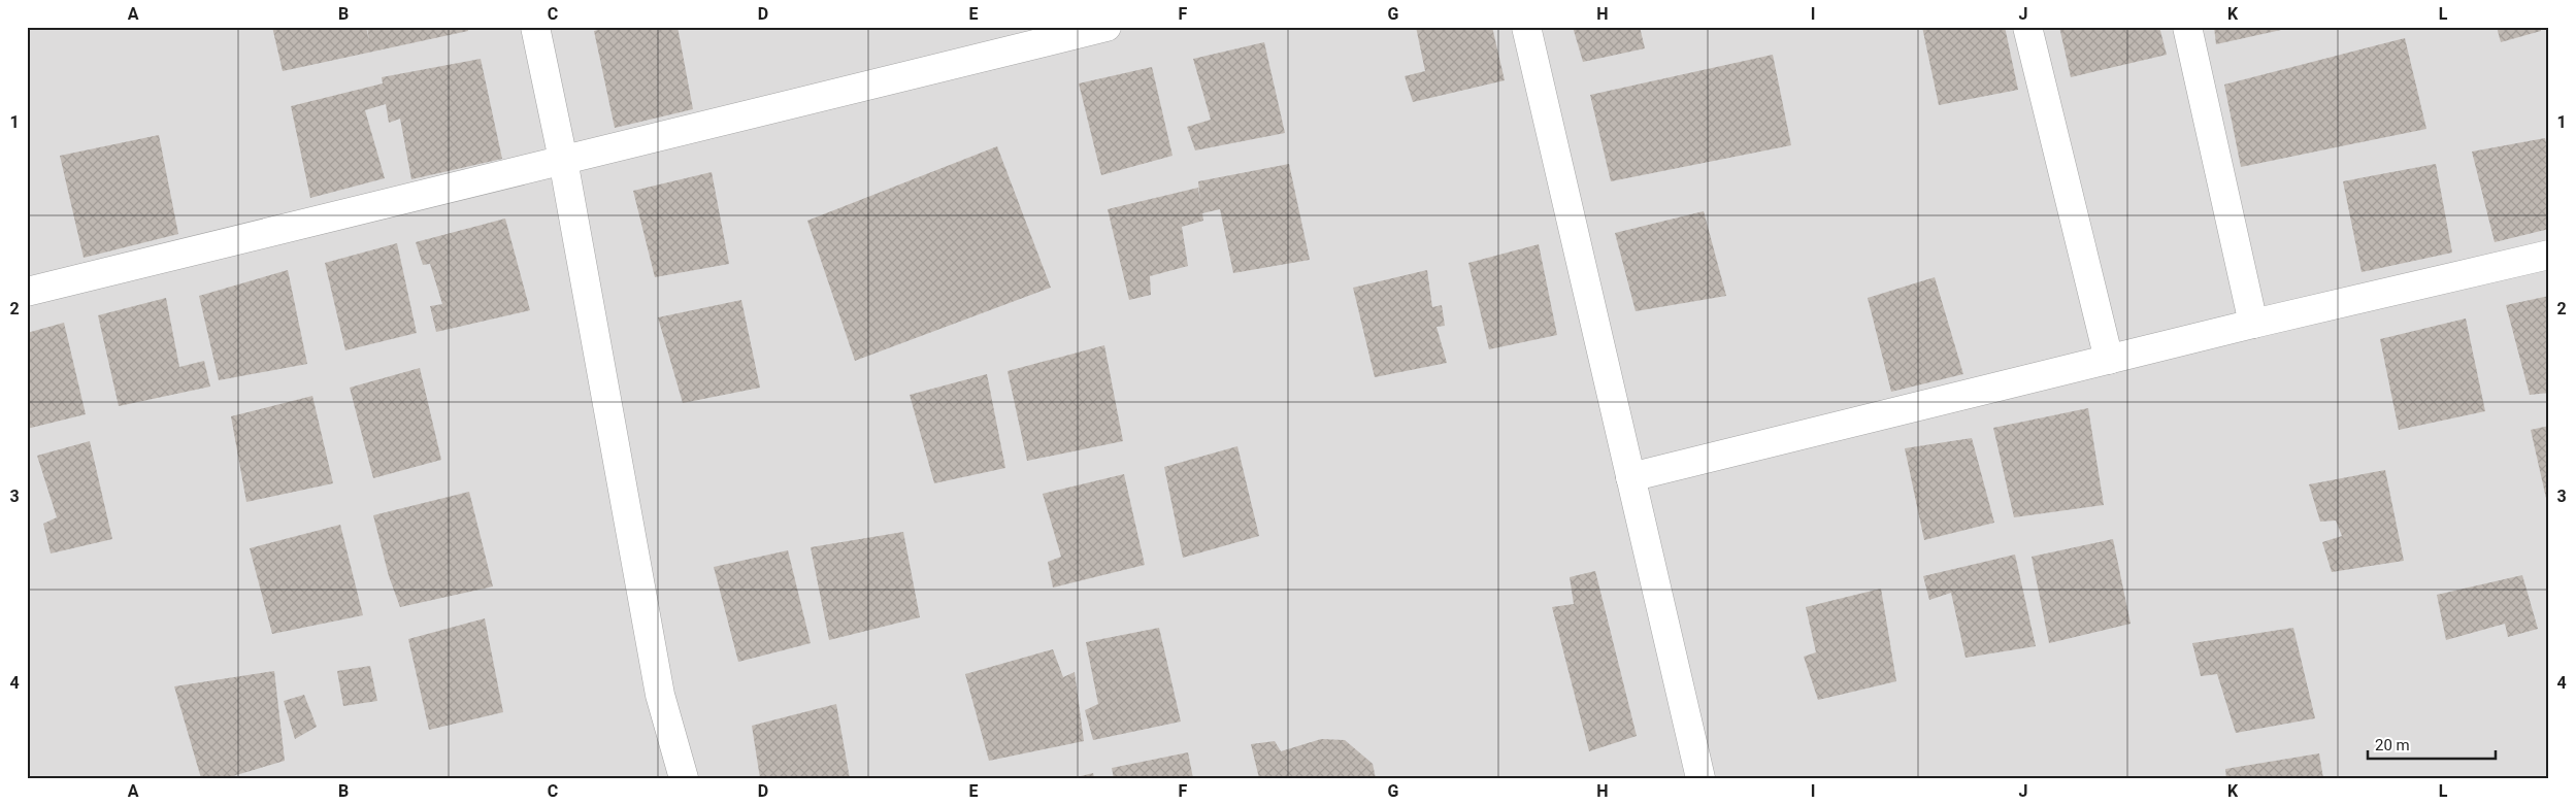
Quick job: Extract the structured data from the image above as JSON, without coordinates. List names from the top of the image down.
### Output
{
  "scale_bar": "20 m",
  "grid": {
    "columns": [
      "A",
      "B",
      "C",
      "D",
      "E",
      "F",
      "G",
      "H",
      "I",
      "J",
      "K",
      "L"
    ],
    "rows": [
      "1",
      "2",
      "3",
      "4"
    ]
  }
}
